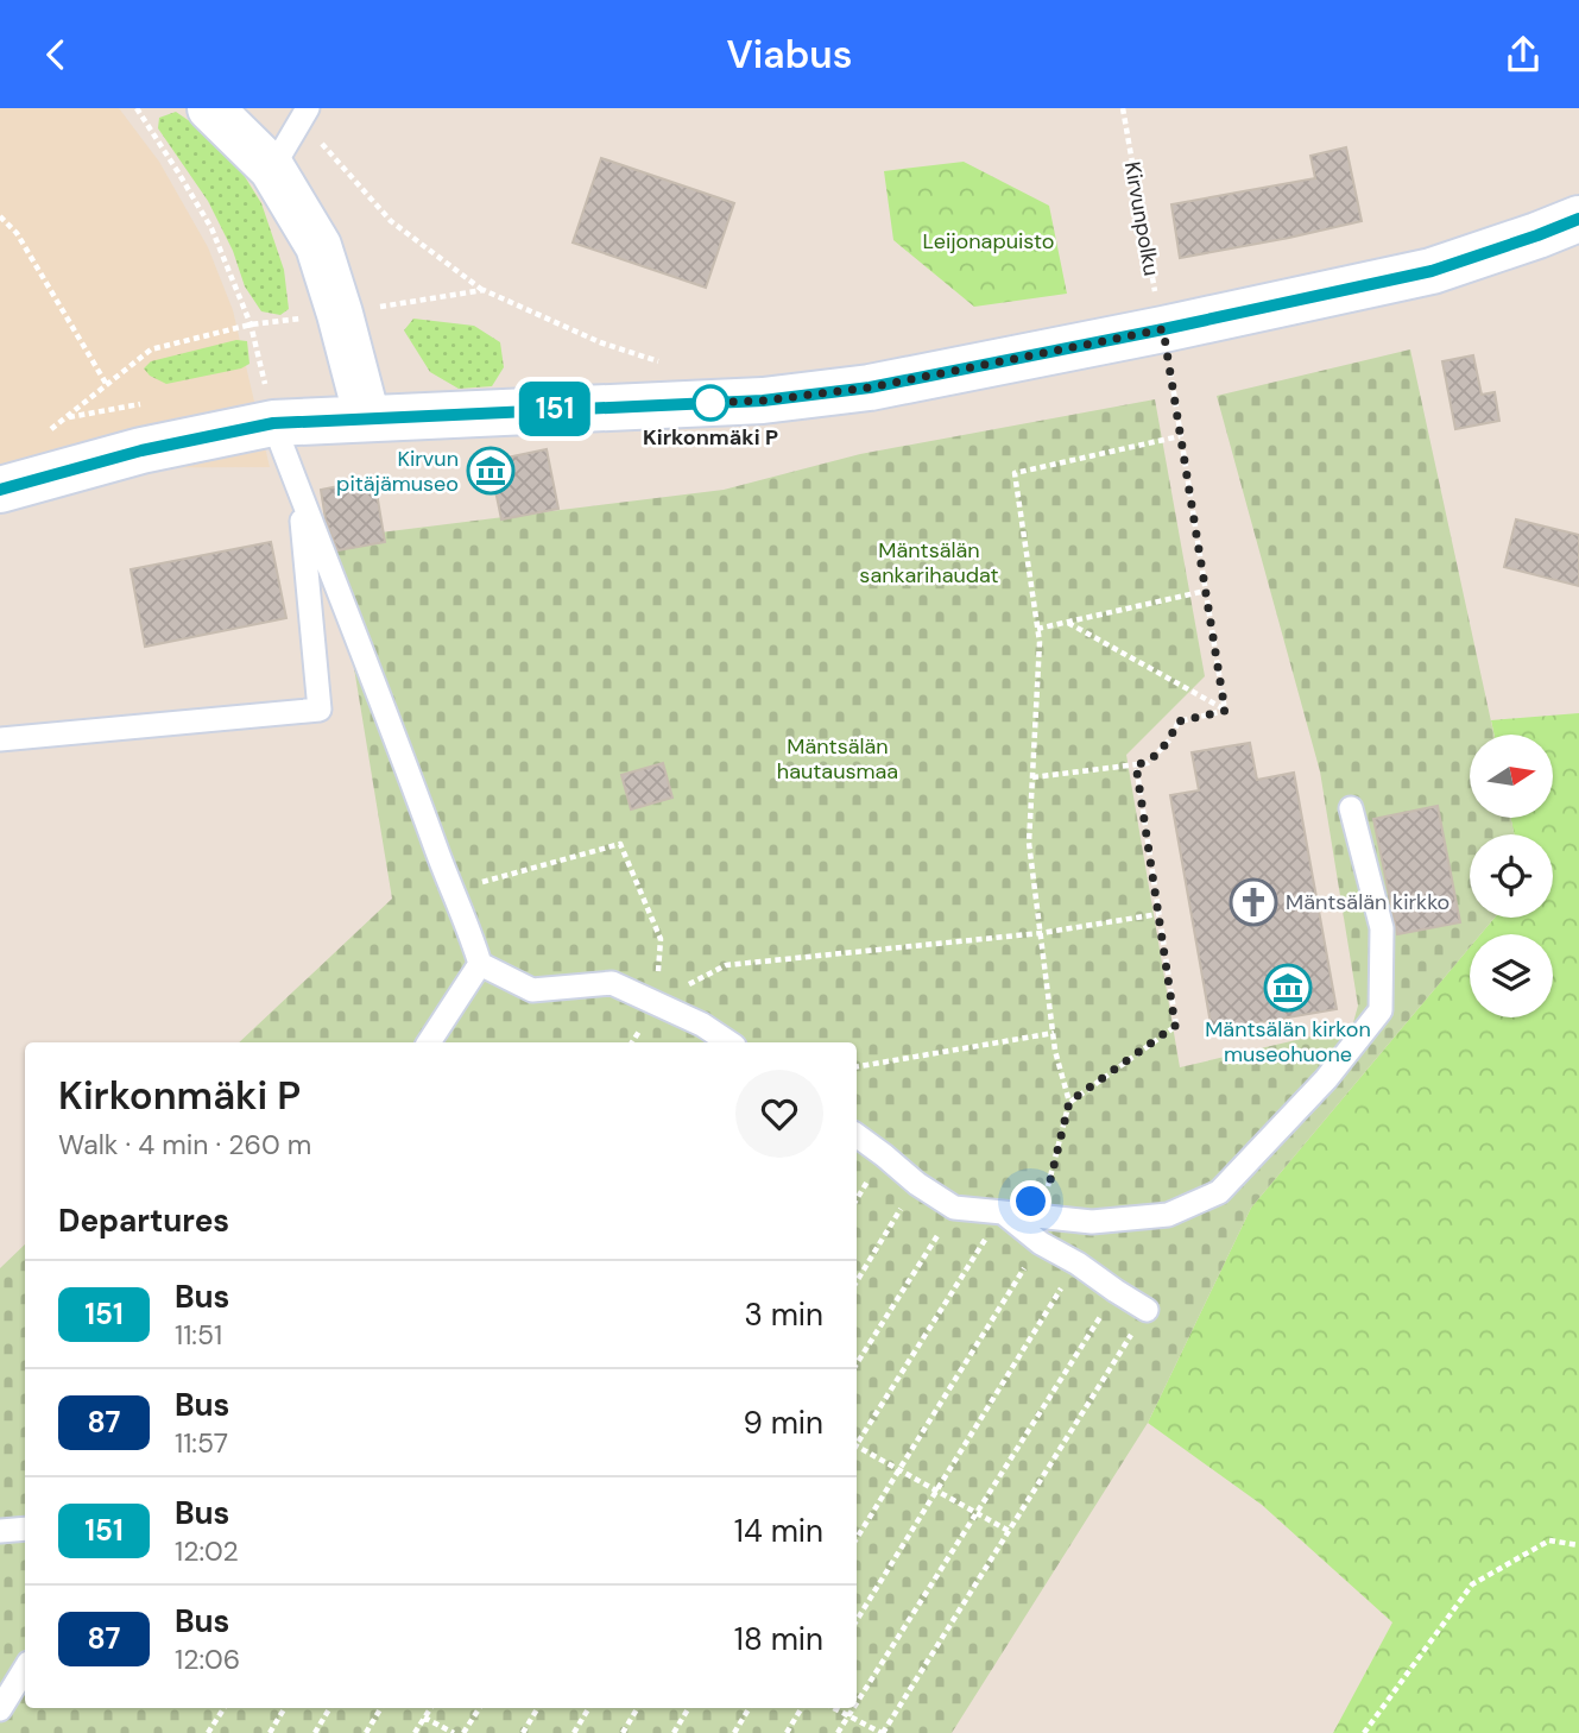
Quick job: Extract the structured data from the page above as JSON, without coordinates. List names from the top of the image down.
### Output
{
  "streets": {
    "path": ["Kirvunpolku"]
  },
  "parks": ["Leijonapuisto", "Mäntsälän sankarihaudat", "Mäntsälän hautausmaa"],
  "places": {
    "other": ["Kirkonmäki P"],
    "museum": ["Kirvun pitäjämuseo", "Mäntsälän kirkon museohuone"],
    "church": ["Mäntsälän kirkko"]
  },
  "lines": ["bus line 151"],
  "north": "right",
  "page": {
    "header": "Viabus",
    "on_map": "151",
    "heading": [
      ["Kirkonmäki P", "Walk · 4 min · 260 m"],
      "Departures"
    ],
    "list": [
      {
        "mark": "151",
        "name": "Bus",
        "note": "11:51",
        "value": "3 min"
      },
      {
        "mark": "87",
        "name": "Bus",
        "note": "11:57",
        "value": "9 min"
      },
      {
        "mark": "151",
        "name": "Bus",
        "note": "12:02",
        "value": "14 min"
      },
      {
        "mark": "87",
        "name": "Bus",
        "note": "12:06",
        "value": "18 min"
      }
    ]
  }
}
